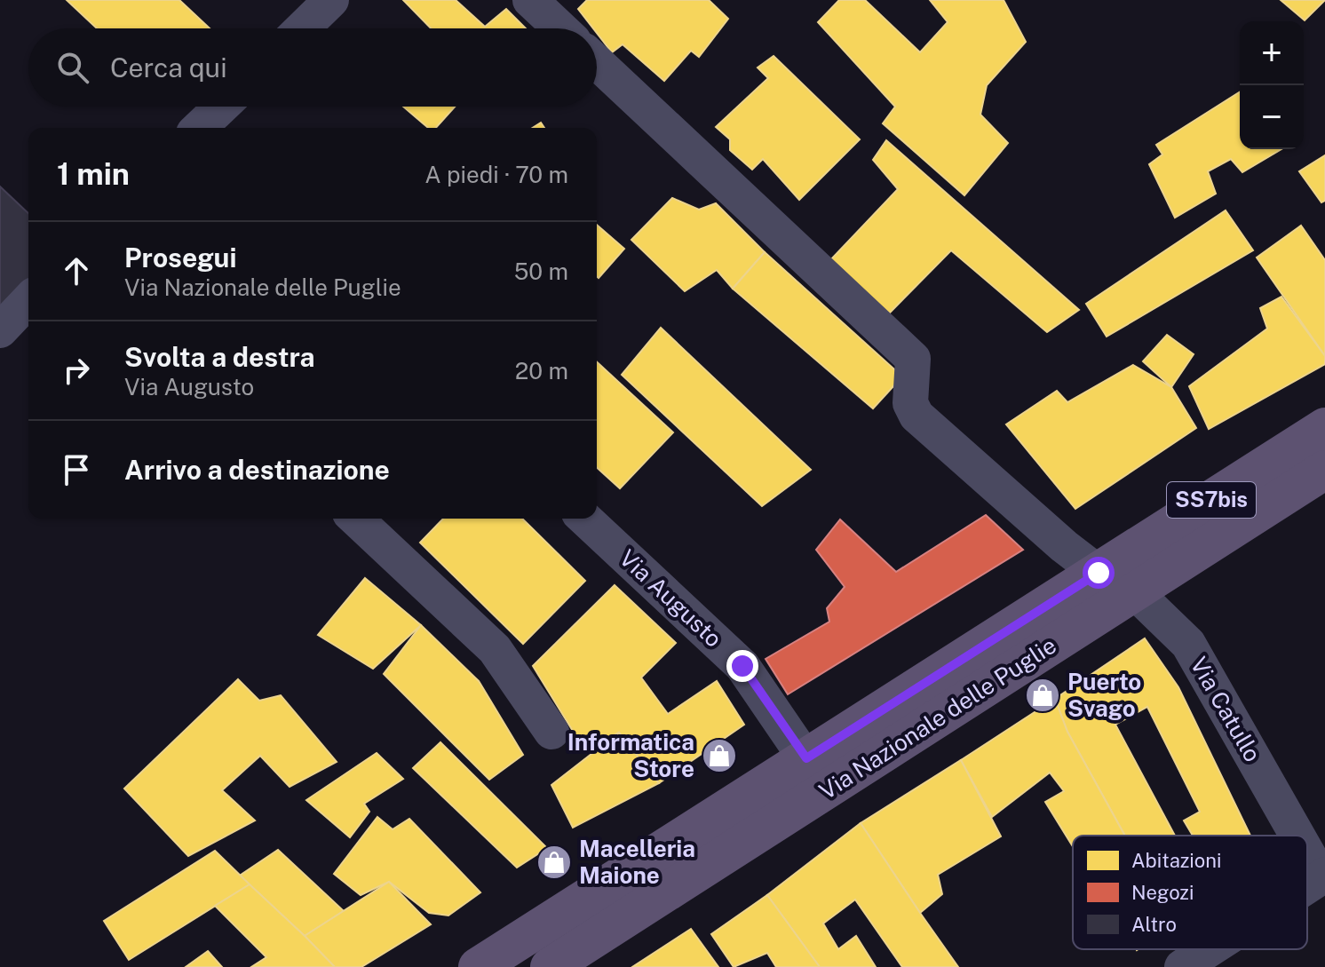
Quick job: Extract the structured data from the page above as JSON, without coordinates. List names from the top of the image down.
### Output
{
  "streets": {
    "main road": ["SS7bis", "Via Nazionale delle Puglie"],
    "street": ["Via Augusto", "Via Catullo"]
  },
  "crossings": [
    ["Via Augusto", "Via Nazionale delle Puglie"],
    ["Via Catullo", "Via Nazionale delle Puglie"]
  ],
  "places": {
    "shop": ["Puerto Svago", "Informatica Store", "Macelleria Maione"]
  },
  "legend": ["Abitazioni", "Negozi", "Altro"],
  "page": {
    "map_buttons": ["+", "−"],
    "search": "Cerca qui",
    "heading": ["1 min", "A piedi · 70 m"],
    "list": [
      ["Prosegui", "Via Nazionale delle Puglie", "50 m"],
      ["Svolta a destra", "Via Augusto", "20 m"],
      "Arrivo a destinazione"
    ]
  }
}
